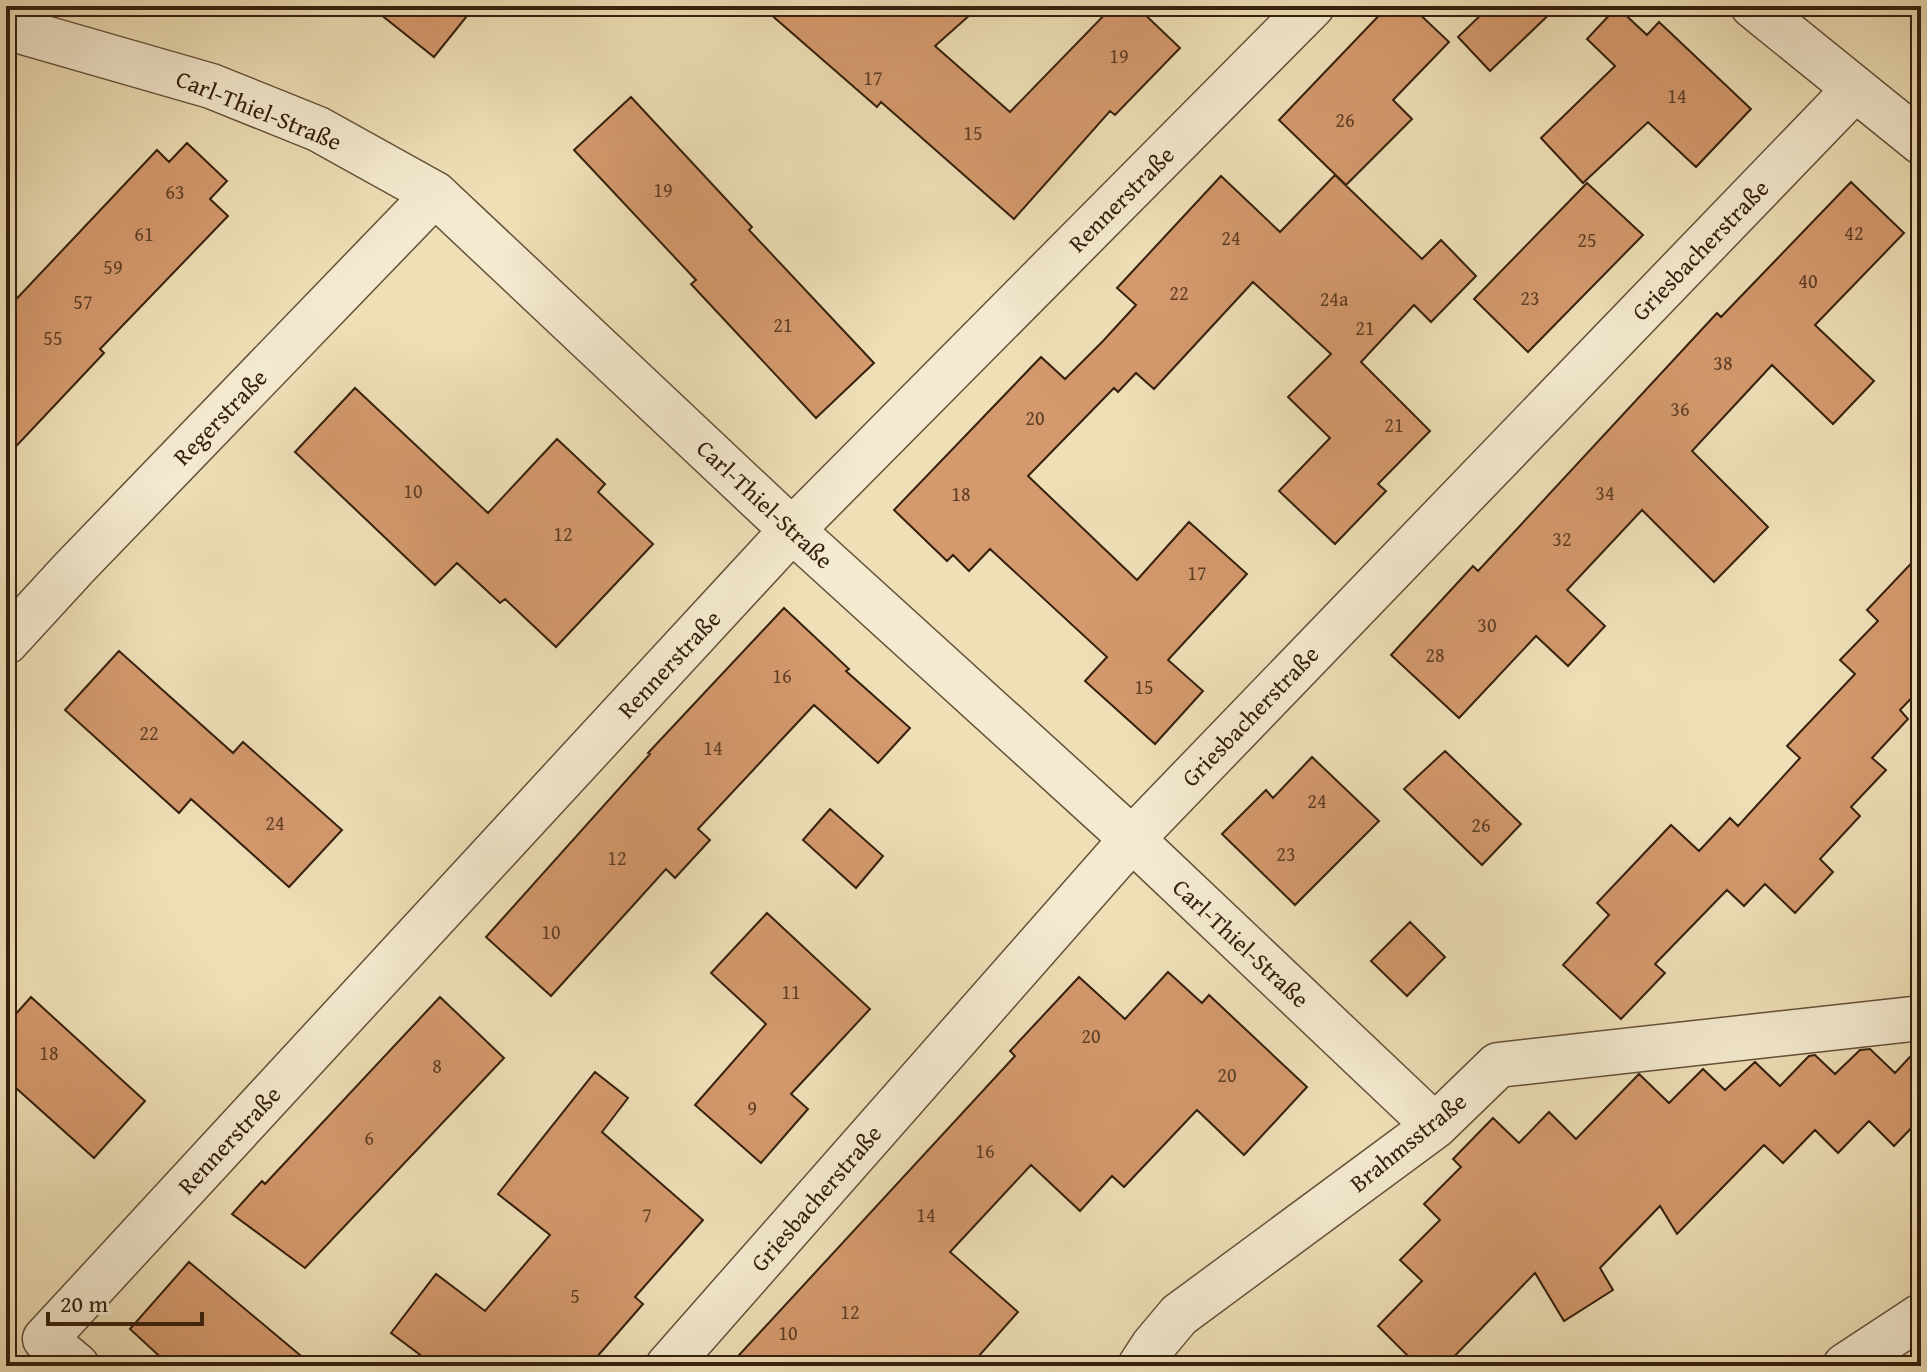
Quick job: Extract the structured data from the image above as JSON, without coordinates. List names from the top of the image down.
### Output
{
  "streets": {
    "street": [
      "Carl-Thiel-Straße",
      "Rennerstraße",
      "Griesbacherstraße",
      "Regerstraße",
      "Brahmsstraße"
    ]
  },
  "crossings": [
    ["Carl-Thiel-Straße", "Rennerstraße"],
    ["Carl-Thiel-Straße", "Griesbacherstraße"],
    ["Carl-Thiel-Straße", "Regerstraße"],
    ["Carl-Thiel-Straße", "Brahmsstraße"]
  ],
  "house_numbers": [
    "19",
    "17",
    "14",
    "26",
    "15",
    "19",
    "63",
    "42",
    "61",
    "24",
    "25",
    "59",
    "40",
    "22",
    "23",
    "24a",
    "57",
    "21",
    "21",
    "55",
    "38",
    "36",
    "20",
    "21",
    "10",
    "34",
    "18",
    "12",
    "32",
    "17",
    "30",
    "28",
    "16",
    "15",
    "22",
    "14",
    "24",
    "24",
    "26",
    "23",
    "12",
    "10",
    "11",
    "20",
    "18",
    "8",
    "20",
    "9",
    "6",
    "16",
    "7",
    "14",
    "5",
    "12",
    "10"
  ],
  "scale_bar": "20 m"
}
